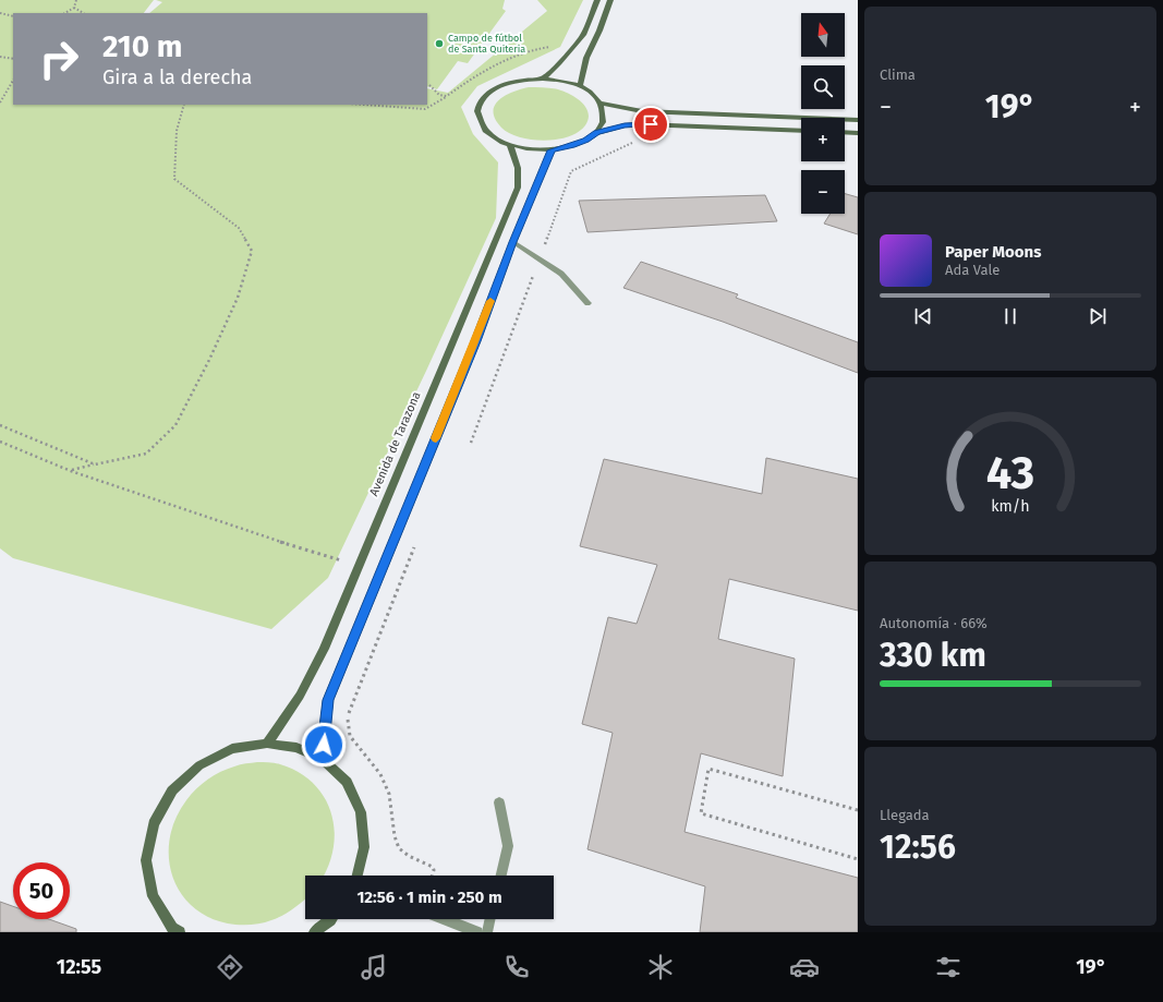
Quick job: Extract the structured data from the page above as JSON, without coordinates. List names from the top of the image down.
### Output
{
  "streets": {
    "main road": ["Avenida de Tarazona"]
  },
  "places": ["Campo de fútbol de Santa Quiteria"],
  "north": "top",
  "page": {
    "tile": [
      "Clima",
      ["Autonomía · 66%", "330 km"],
      ["Llegada", "12:56"]
    ],
    "map_buttons": ["+", "−"],
    "turn": ["210 m", "Gira a la derecha"],
    "heat": ["−", "19°", "+"],
    "song": ["Paper Moons", "Ada Vale"],
    "limit": "50",
    "trip": "12:56 · 1 min · 250 m",
    "tabs": ["12:55", "19°"],
    "gauge": ["43", "km/h"]
  }
}
